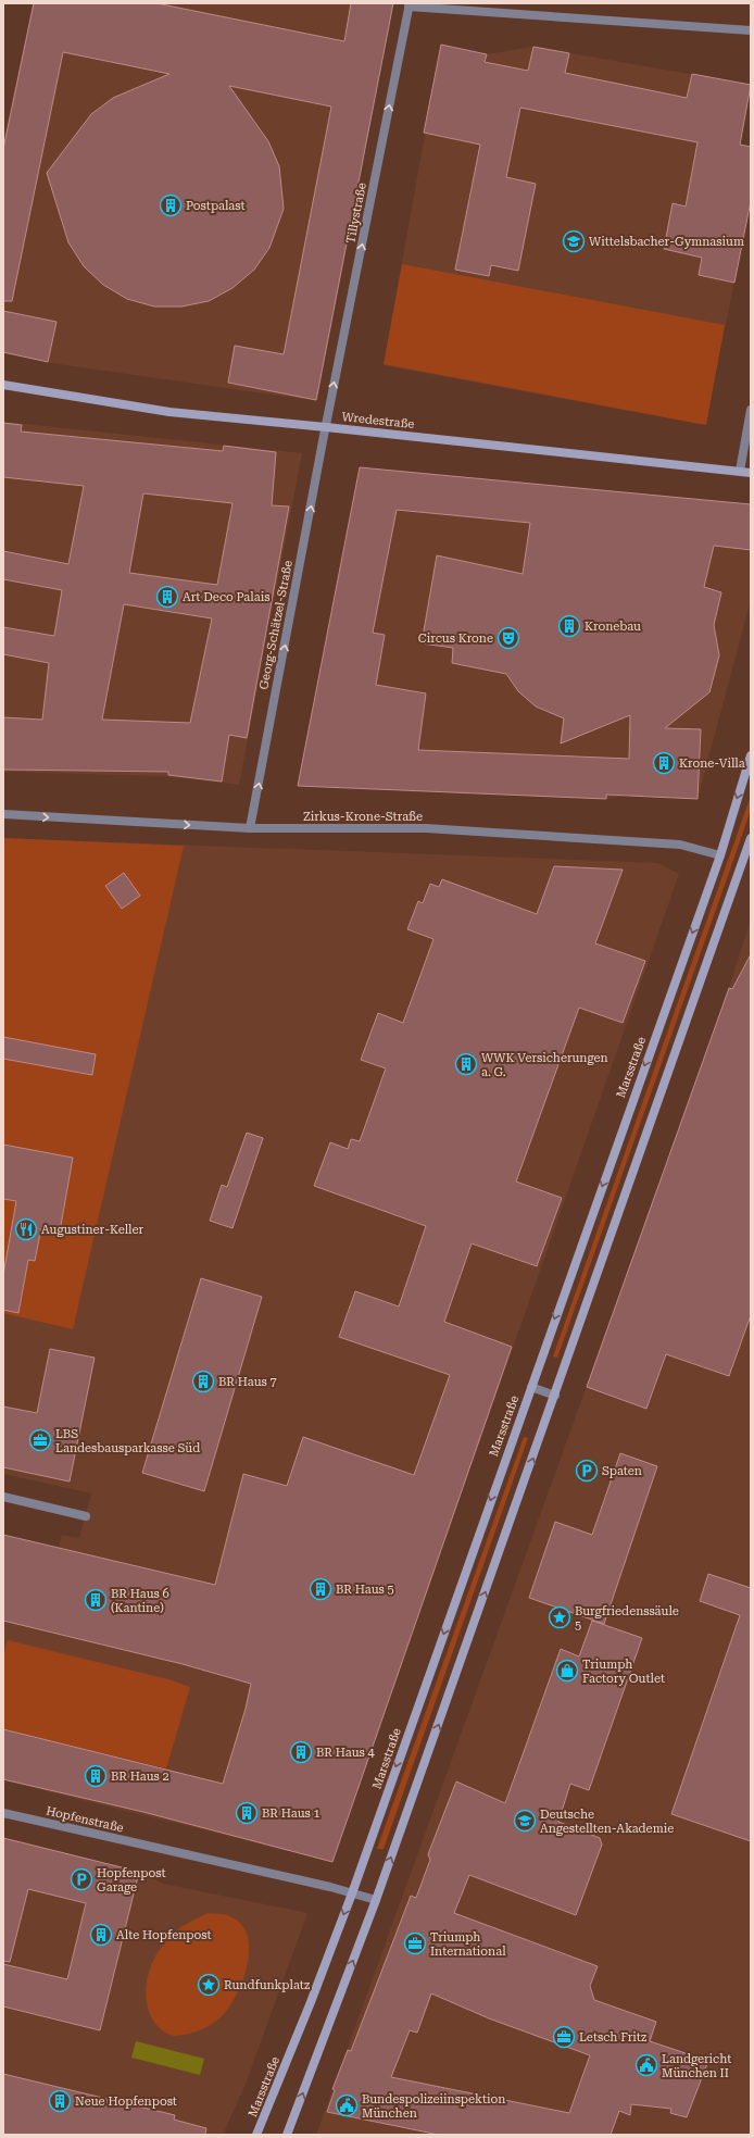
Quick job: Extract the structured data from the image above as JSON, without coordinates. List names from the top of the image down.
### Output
{
  "streets": {
    "main road": ["Wredestraße", "Marsstraße"],
    "street": [
      "Tillystraße",
      "Georg-Schätzel-Straße",
      "Zirkus-Krone-Straße",
      "Hopfenstraße"
    ]
  },
  "crossings": [
    ["Tillystraße", "Wredestraße"],
    ["Tillystraße", "Georg-Schätzel-Straße"],
    ["Wredestraße", "Georg-Schätzel-Straße"],
    ["Georg-Schätzel-Straße", "Zirkus-Krone-Straße"],
    ["Zirkus-Krone-Straße", "Marsstraße"],
    ["Marsstraße", "Hopfenstraße"]
  ],
  "one_way": ["Tillystraße", "Georg-Schätzel-Straße"],
  "places": {
    "building": [
      "Postpalast",
      "Art Deco Palais",
      "Kronebau",
      "Krone-Villa",
      "WWK Versicherungen a. G.",
      "BR Haus 7",
      "BR Haus 5",
      "BR Haus 6 (Kantine)",
      "BR Haus 4",
      "BR Haus 2",
      "BR Haus 1",
      "Alte Hopfenpost",
      "Neue Hopfenpost"
    ],
    "school or university": ["Wittelsbacher-Gymnasium", "Deutsche Angestellten-Akademie"],
    "theatre": ["Circus Krone"],
    "restaurant": ["Augustiner-Keller"],
    "office": ["LBS Landesbausparkasse Süd", "Triumph International", "Letsch Fritz"],
    "parking": ["Spaten", "Hopfenpost Garage"],
    "place": ["Burgfriedenssäule 5", "Rundfunkplatz"],
    "shop": ["Triumph Factory Outlet"],
    "public building": ["Landgericht München II", "Bundespolizeiinspektion München"]
  }
}
